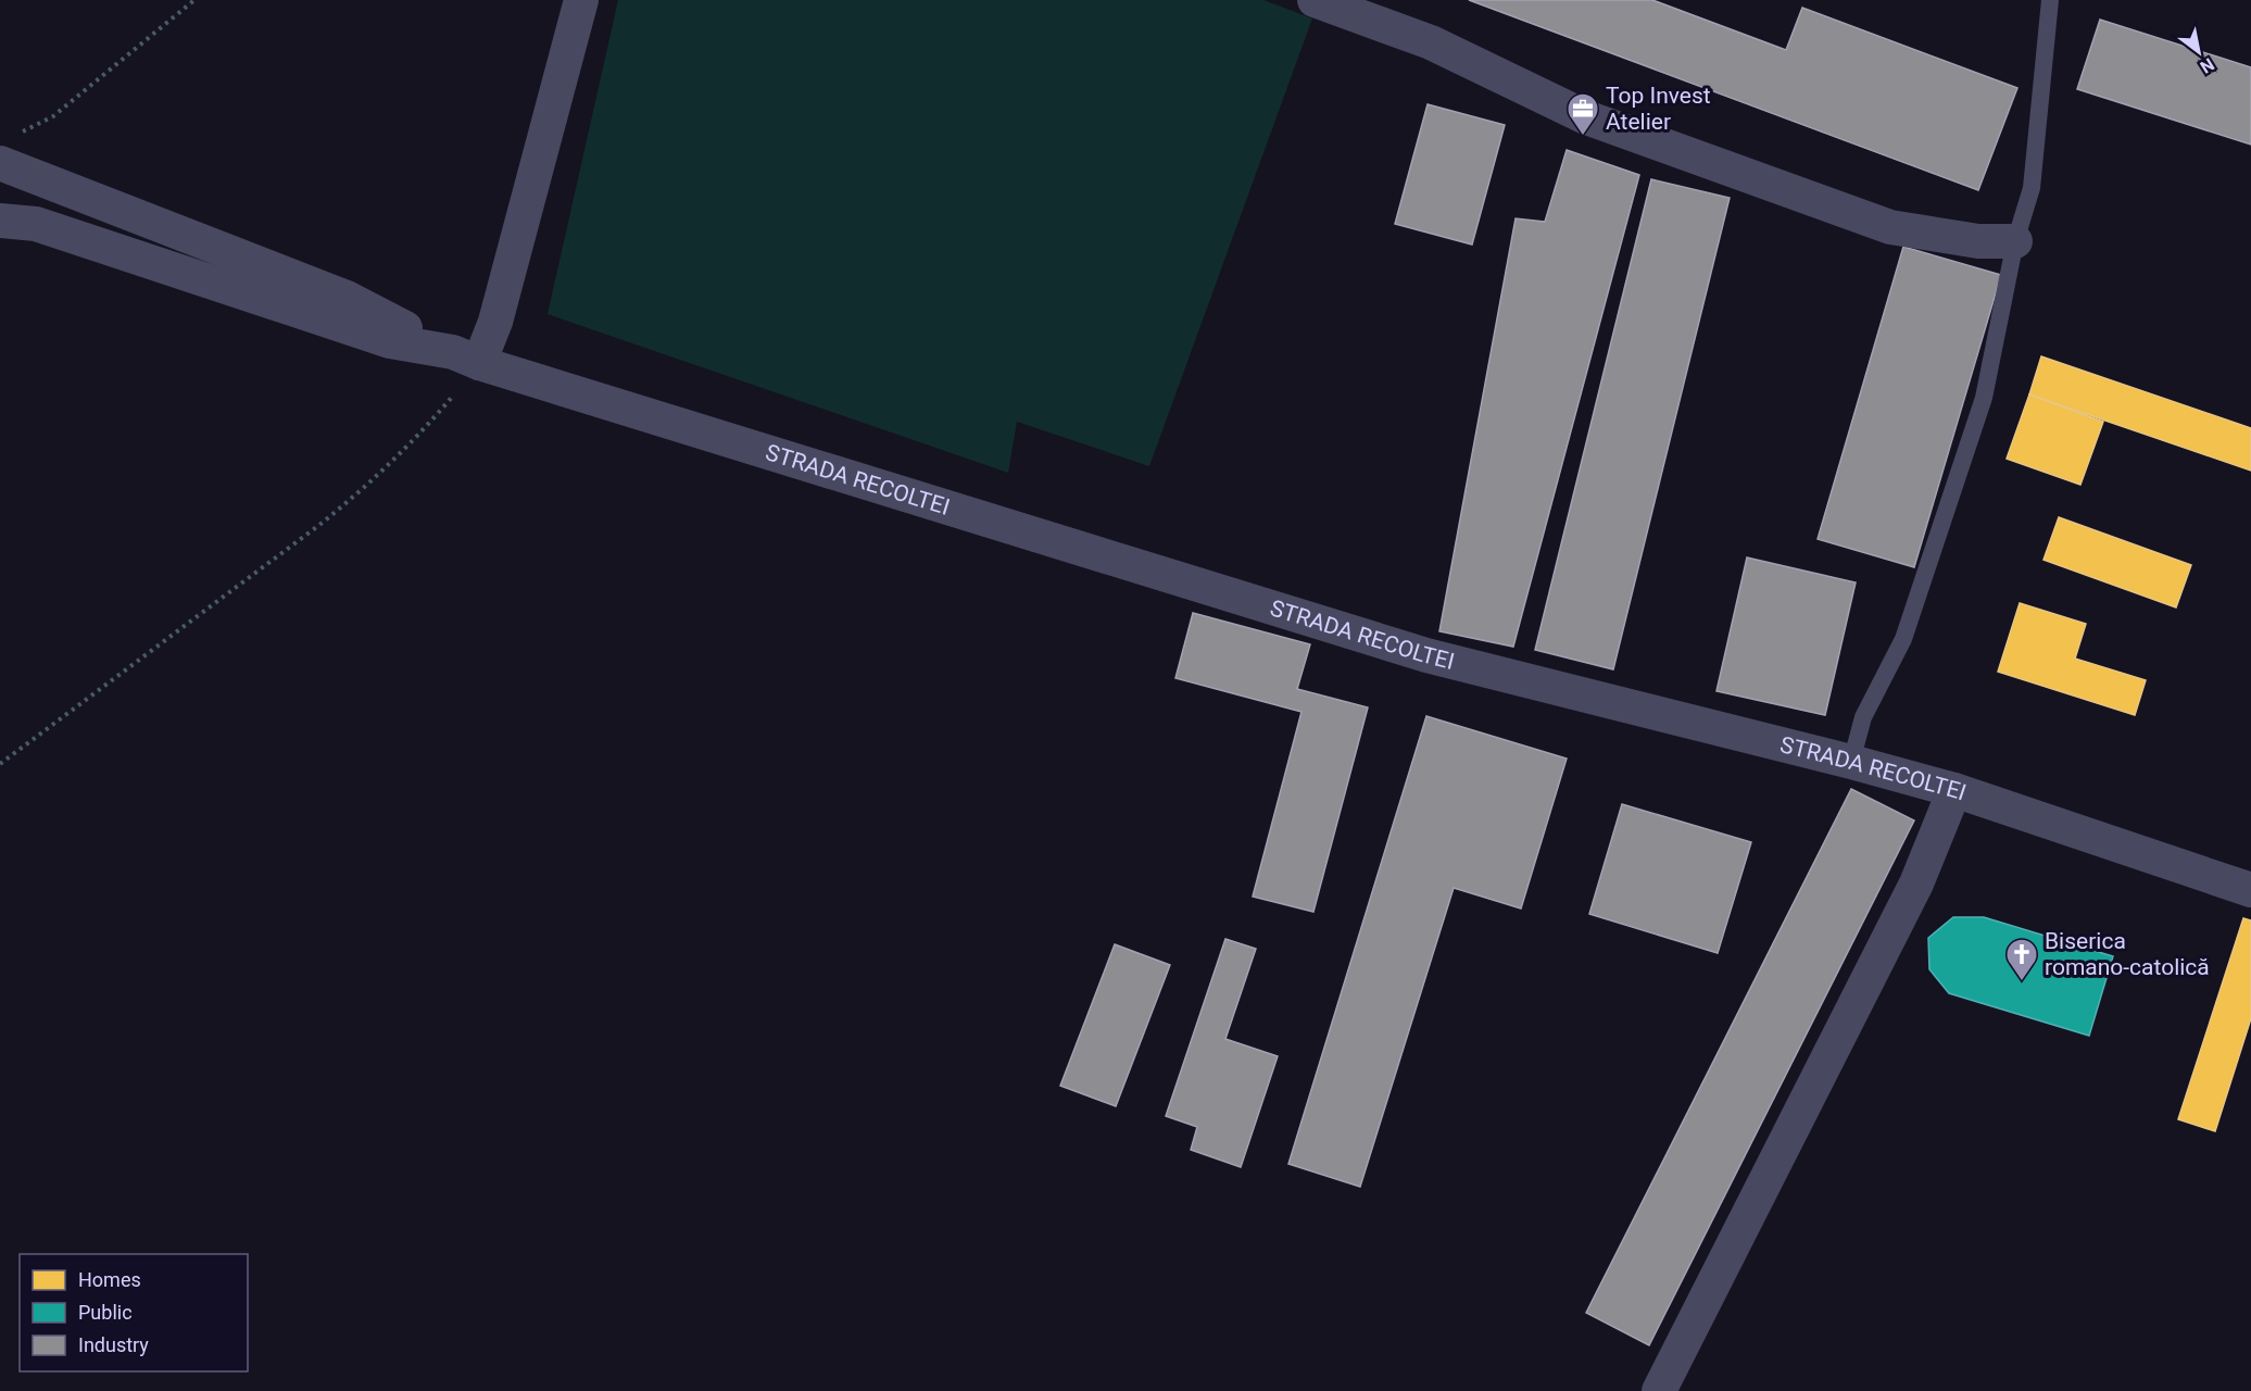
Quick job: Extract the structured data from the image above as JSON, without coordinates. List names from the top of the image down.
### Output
{
  "streets": {
    "street": ["STRADA RECOLTEI"]
  },
  "places": {
    "office": ["Top Invest Atelier"],
    "church": ["Biserica romano-catolică"]
  },
  "legend": ["Homes", "Public", "Industry"],
  "north": "bottom right"
}
